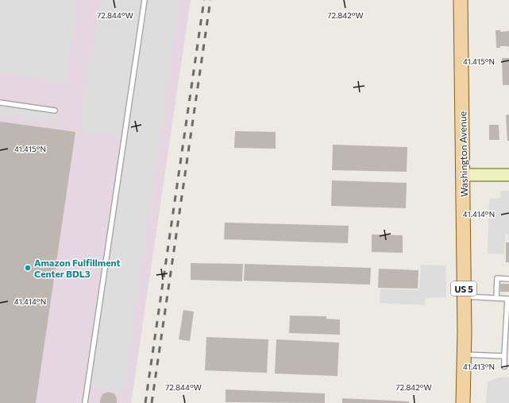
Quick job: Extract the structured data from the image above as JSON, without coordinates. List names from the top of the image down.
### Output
{
  "streets": {
    "main road": ["Washington Avenue", "US 5"]
  },
  "places": ["Amazon Fulfillment Center BDL3"],
  "coordinates": [
    "72.844°W",
    "72.842°W",
    "41.415°N",
    "41.414°N",
    "41.413°N"
  ]
}
